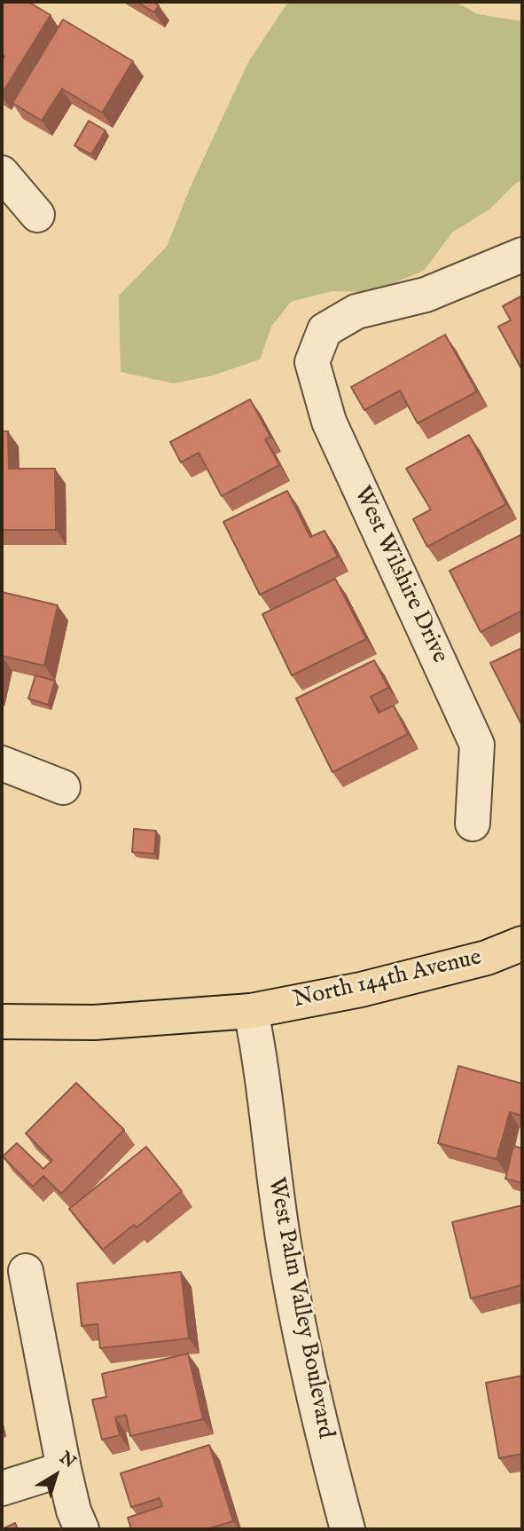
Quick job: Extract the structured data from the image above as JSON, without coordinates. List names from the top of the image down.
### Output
{
  "streets": {
    "main road": ["North 144th Avenue"],
    "street": ["West Wilshire Drive", "West Palm Valley Boulevard"]
  },
  "crossings": [
    ["North 144th Avenue", "West Palm Valley Boulevard"]
  ],
  "north": "top right"
}
